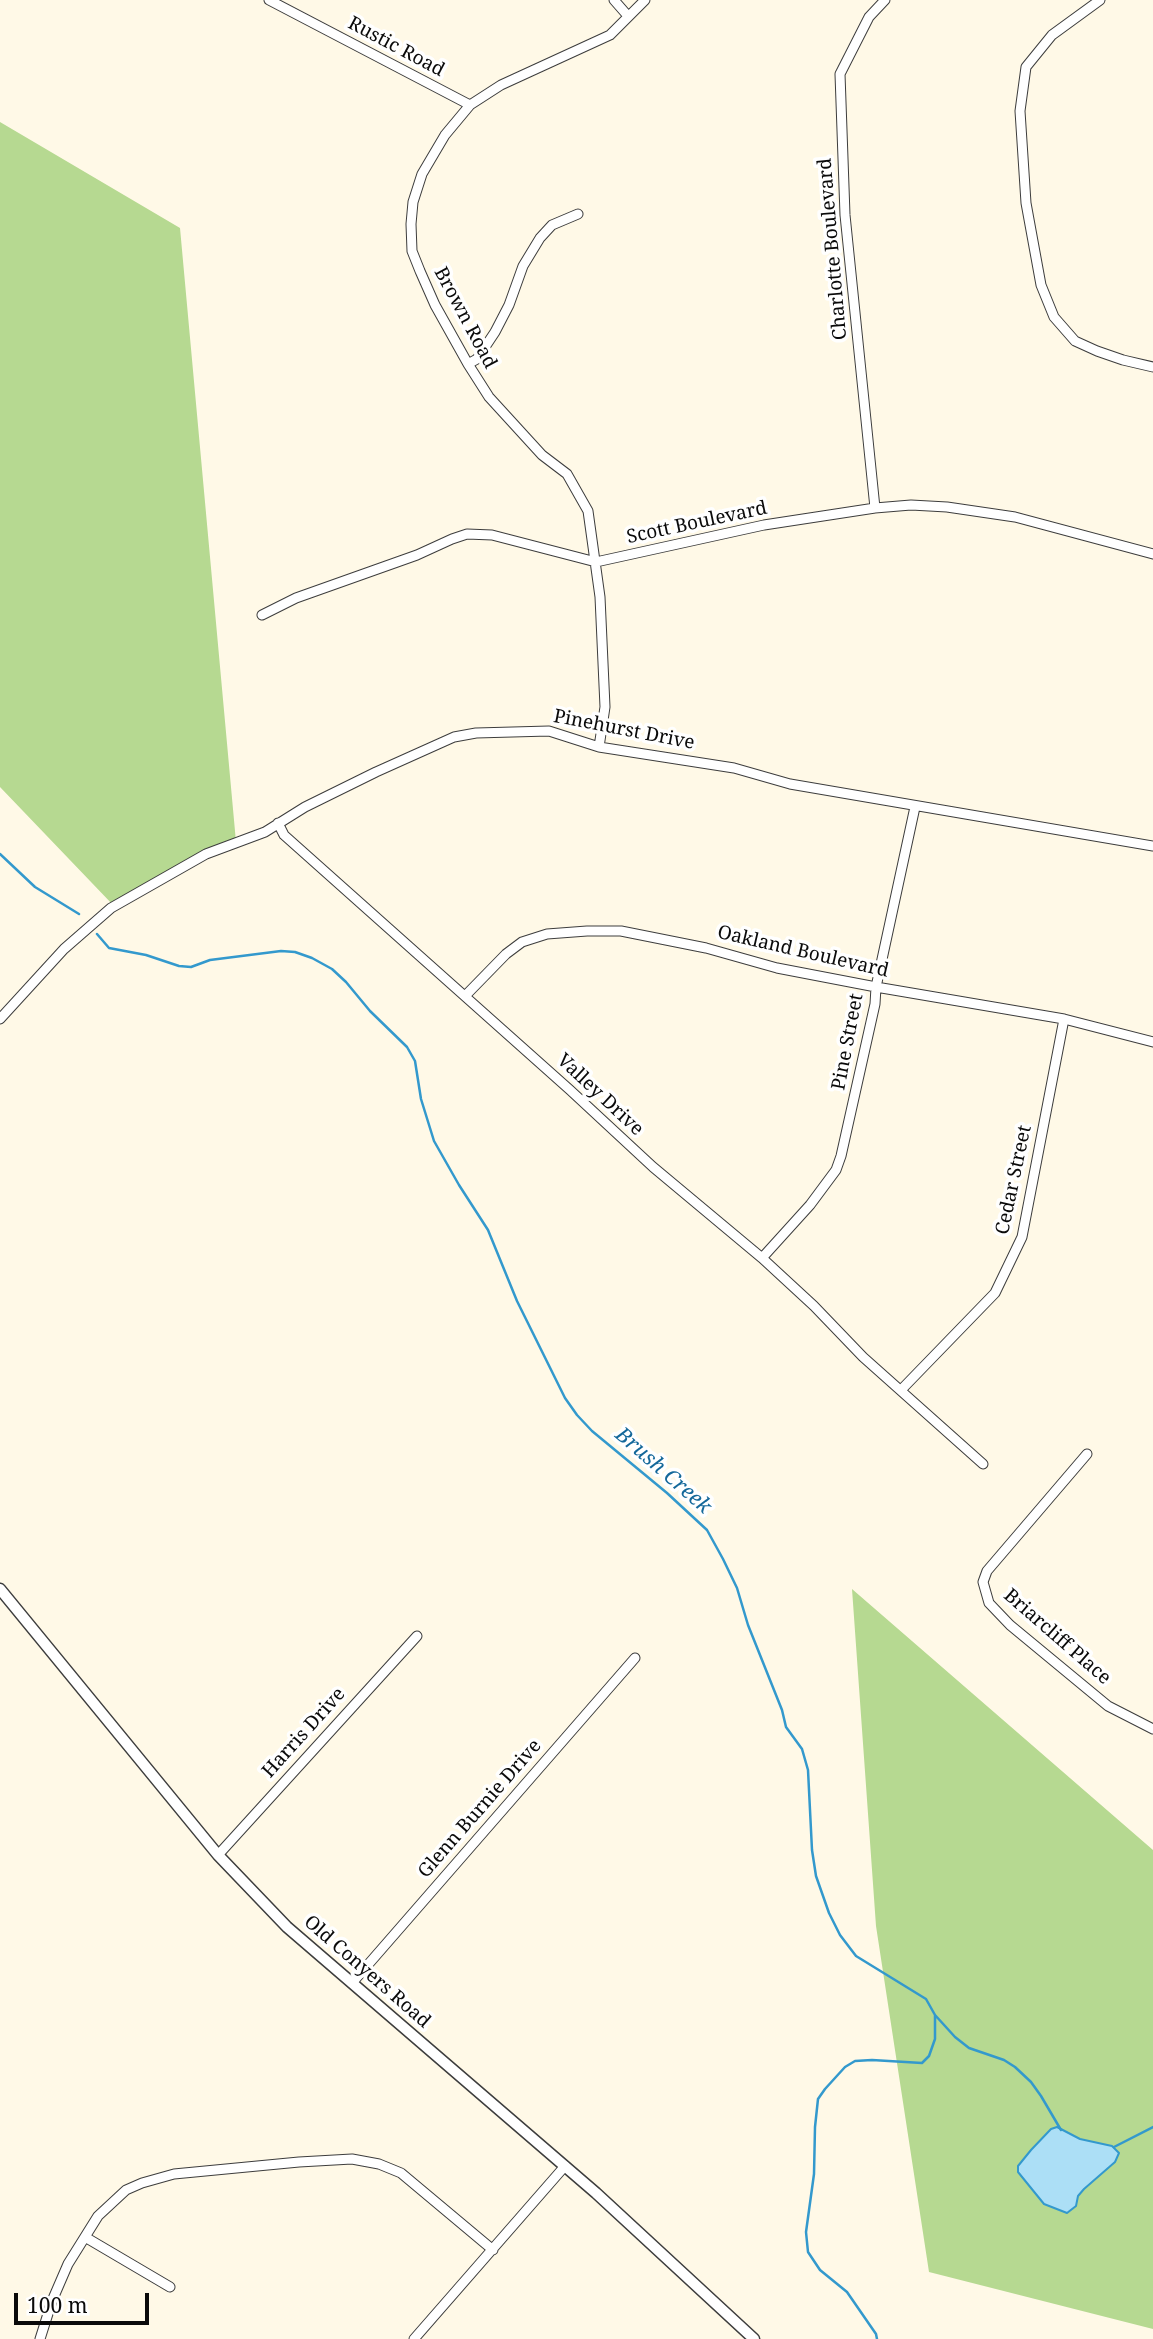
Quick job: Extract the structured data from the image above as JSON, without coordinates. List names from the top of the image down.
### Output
{
  "streets": {
    "street": [
      "Rustic Road",
      "Charlotte Boulevard",
      "Brown Road",
      "Scott Boulevard",
      "Pinehurst Drive",
      "Oakland Boulevard",
      "Pine Street",
      "Valley Drive",
      "Cedar Street",
      "Briarcliff Place",
      "Harris Drive",
      "Glenn Burnie Drive",
      "Old Conyers Road"
    ]
  },
  "crossings": [
    ["Rustic Road", "Brown Road"],
    ["Charlotte Boulevard", "Scott Boulevard"],
    ["Brown Road", "Scott Boulevard"],
    ["Brown Road", "Pinehurst Drive"],
    ["Pinehurst Drive", "Pine Street"],
    ["Pinehurst Drive", "Valley Drive"],
    ["Oakland Boulevard", "Pine Street"],
    ["Oakland Boulevard", "Valley Drive"],
    ["Oakland Boulevard", "Cedar Street"],
    ["Pine Street", "Valley Drive"],
    ["Valley Drive", "Cedar Street"],
    ["Harris Drive", "Old Conyers Road"],
    ["Glenn Burnie Drive", "Old Conyers Road"]
  ],
  "water": ["Brush Creek"],
  "scale_bar": "100 m"
}
